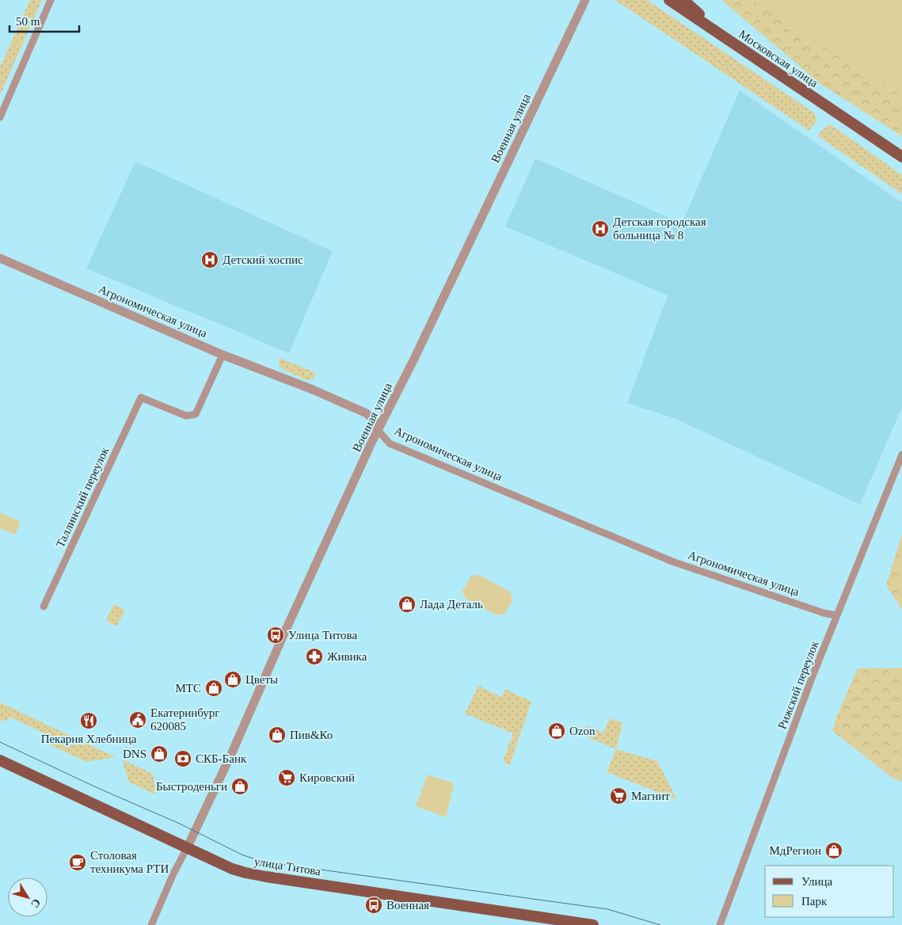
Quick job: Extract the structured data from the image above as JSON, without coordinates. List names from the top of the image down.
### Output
{
  "streets": {
    "main road": ["Московская улица", "улица Титова"],
    "street": [
      "Военная улица",
      "Агрономическая улица",
      "Таллинский переулок",
      "Рижский переулок"
    ]
  },
  "crossings": [
    ["Военная улица", "Агрономическая улица"],
    ["Военная улица", "улица Титова"],
    ["Агрономическая улица", "Таллинский переулок"],
    ["Агрономическая улица", "Рижский переулок"]
  ],
  "places": {
    "hospital": ["Детская городская больница № 8", "Детский хоспис"],
    "shop": [
      "Лада Деталь",
      "Цветы",
      "МТС",
      "Ozon",
      "Пив&Ко",
      "DNS",
      "Быстроденьги",
      "МдРегион"
    ],
    "bus stop": ["Улица Титова", "Военная"],
    "pharmacy": ["Живика"],
    "public building": ["Екатеринбург 620085"],
    "restaurant": ["Пекарня Хлебница"],
    "bank": ["СКБ-Банк"],
    "supermarket": ["Кировский", "Магнит"],
    "cafe": ["Столовая техникума РТИ"]
  },
  "legend": ["Улица", "Парк"],
  "scale_bar": "50 m",
  "north": "bottom right"
}
